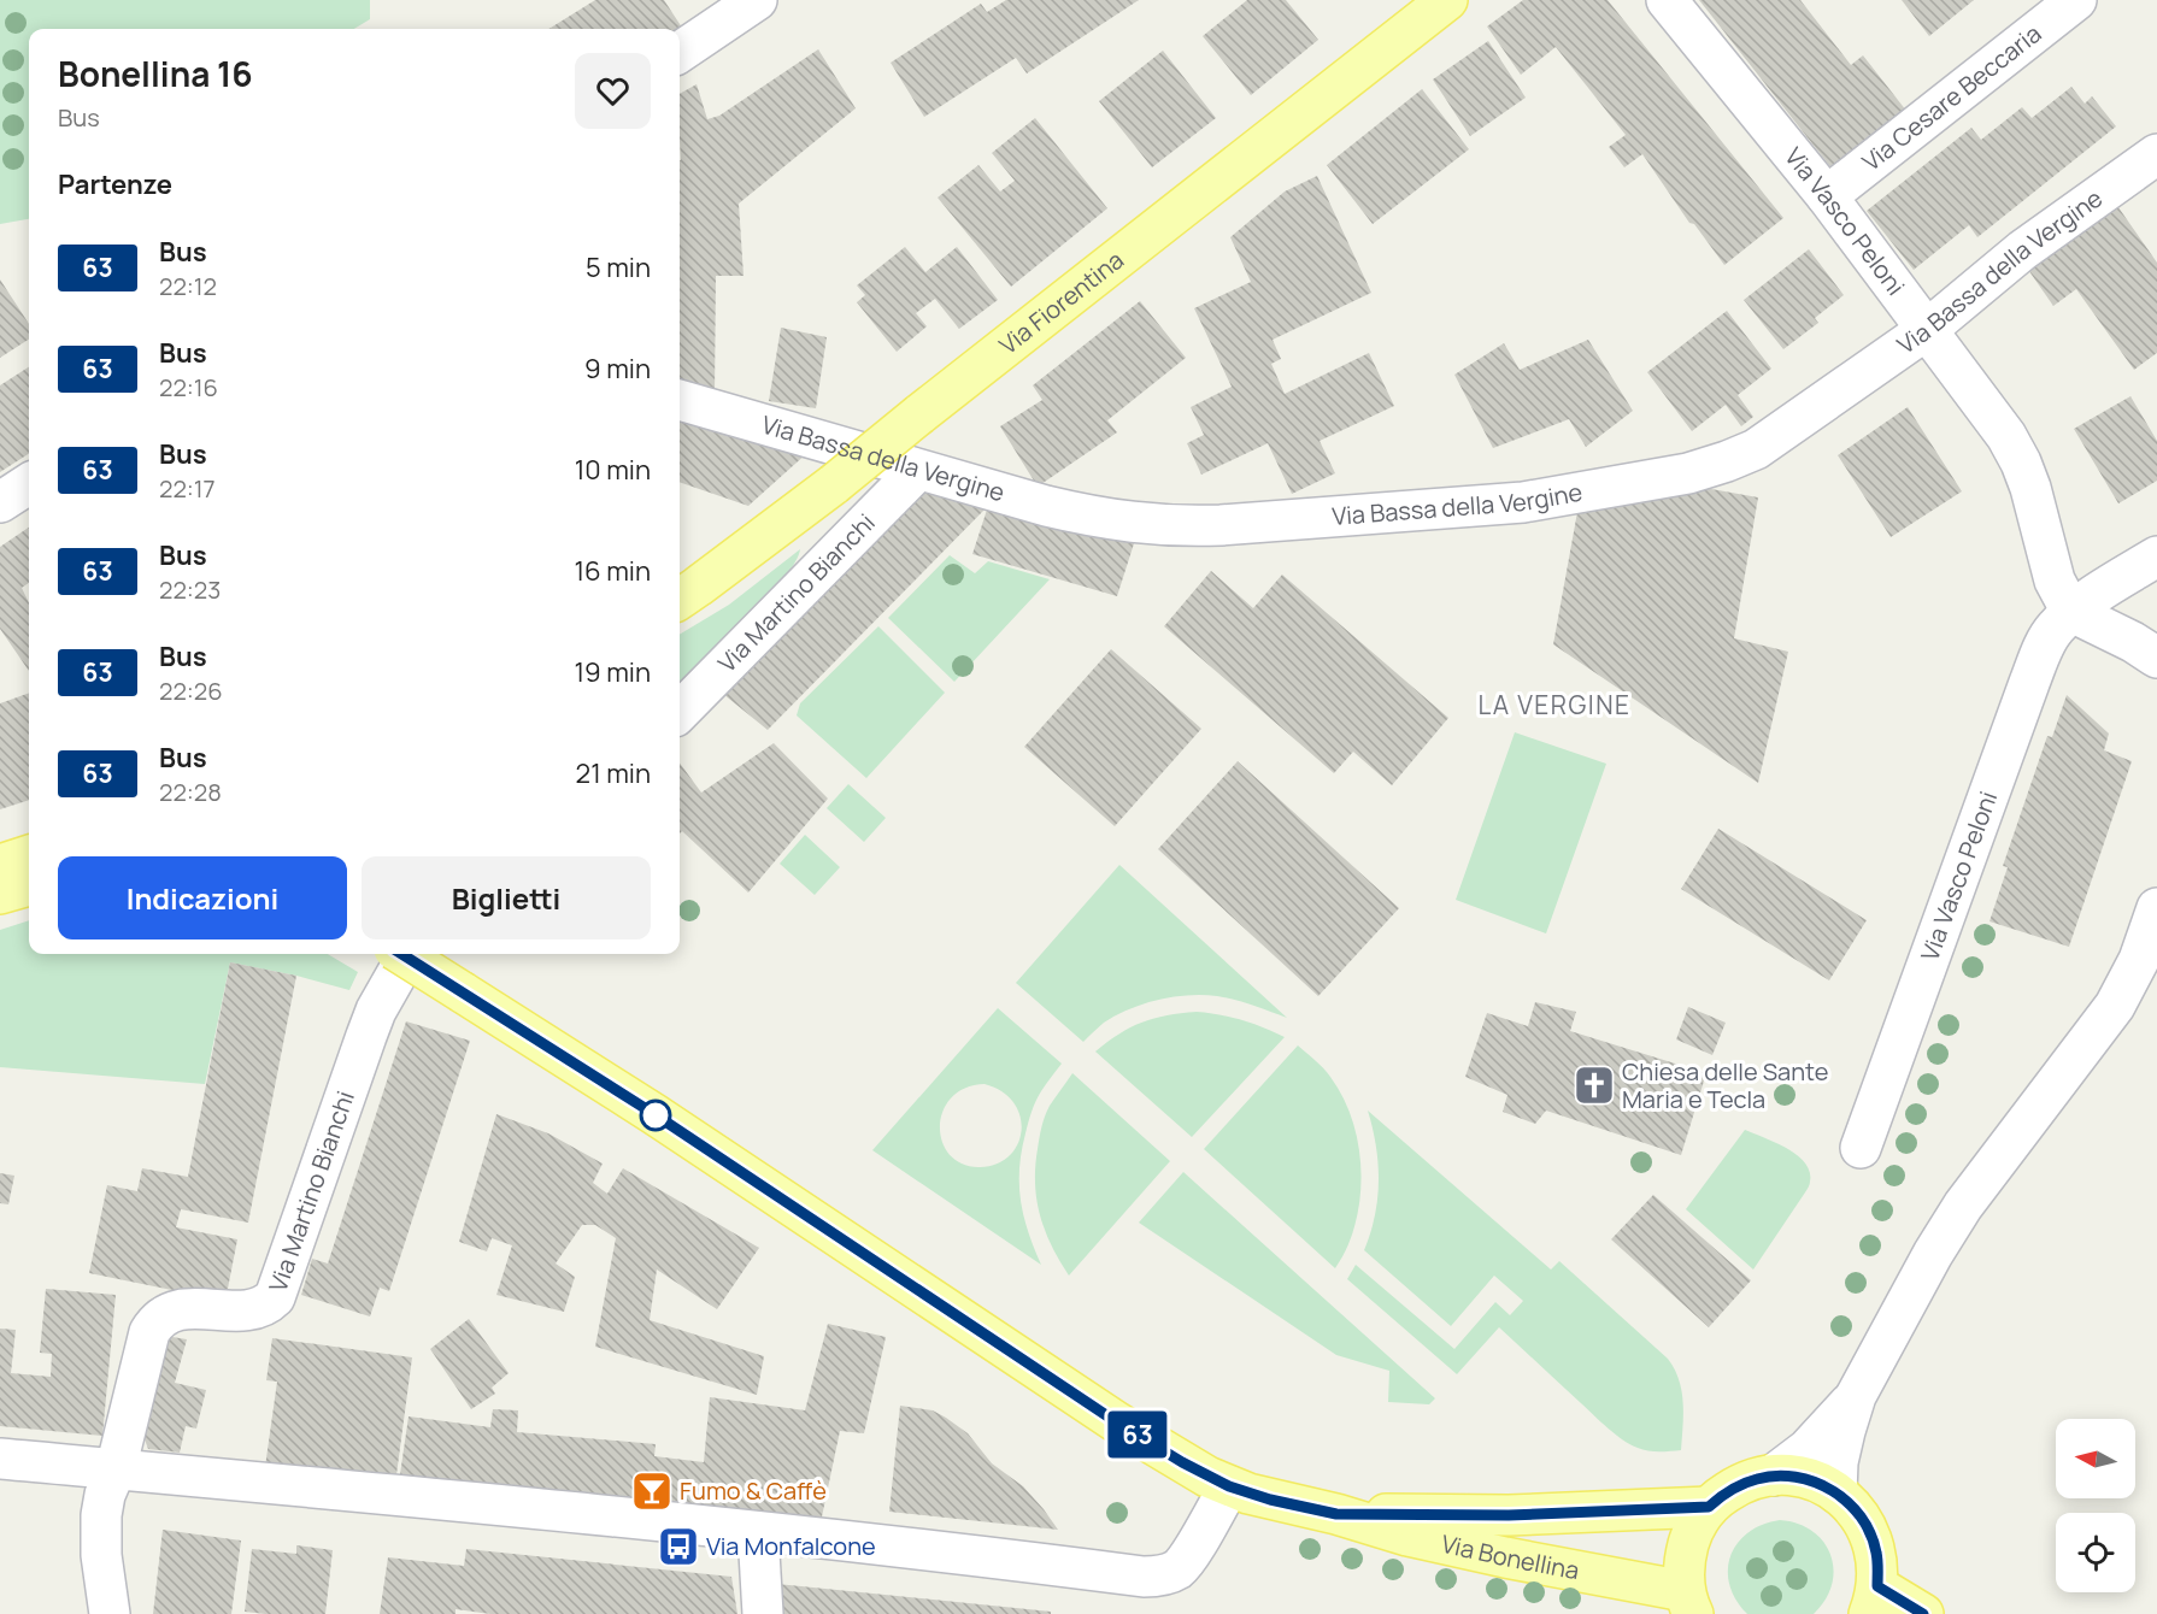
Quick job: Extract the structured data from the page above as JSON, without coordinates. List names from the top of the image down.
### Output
{
  "streets": {
    "main road": ["Via Fiorentina", "Via Bonellina"],
    "street": [
      "Via Cesare Beccaria",
      "Via Vasco Peloni",
      "Via Bassa della Vergine",
      "Via Martino Bianchi"
    ]
  },
  "crossings": [
    ["Via Cesare Beccaria", "Via Vasco Peloni"],
    ["Via Vasco Peloni", "Via Bassa della Vergine"],
    ["Via Bassa della Vergine", "Via Martino Bianchi"]
  ],
  "districts": ["LA VERGINE"],
  "places": {
    "church": ["Chiesa delle Sante Maria e Tecla"],
    "bar": ["Fumo & Caffè"],
    "bus stop": ["Via Monfalcone"]
  },
  "lines": ["bus line 63"],
  "north": "left",
  "page": {
    "on_map": "63",
    "heading": [
      ["Bonellina 16", "Bus"],
      "Partenze"
    ],
    "list": [
      {
        "mark": "63",
        "name": "Bus",
        "note": "22:12",
        "value": "5 min"
      },
      {
        "mark": "63",
        "name": "Bus",
        "note": "22:16",
        "value": "9 min"
      },
      {
        "mark": "63",
        "name": "Bus",
        "note": "22:17",
        "value": "10 min"
      },
      {
        "mark": "63",
        "name": "Bus",
        "note": "22:23",
        "value": "16 min"
      },
      {
        "mark": "63",
        "name": "Bus",
        "note": "22:26",
        "value": "19 min"
      },
      {
        "mark": "63",
        "name": "Bus",
        "note": "22:28",
        "value": "21 min"
      }
    ],
    "buttons": ["Indicazioni", "Biglietti"]
  }
}
